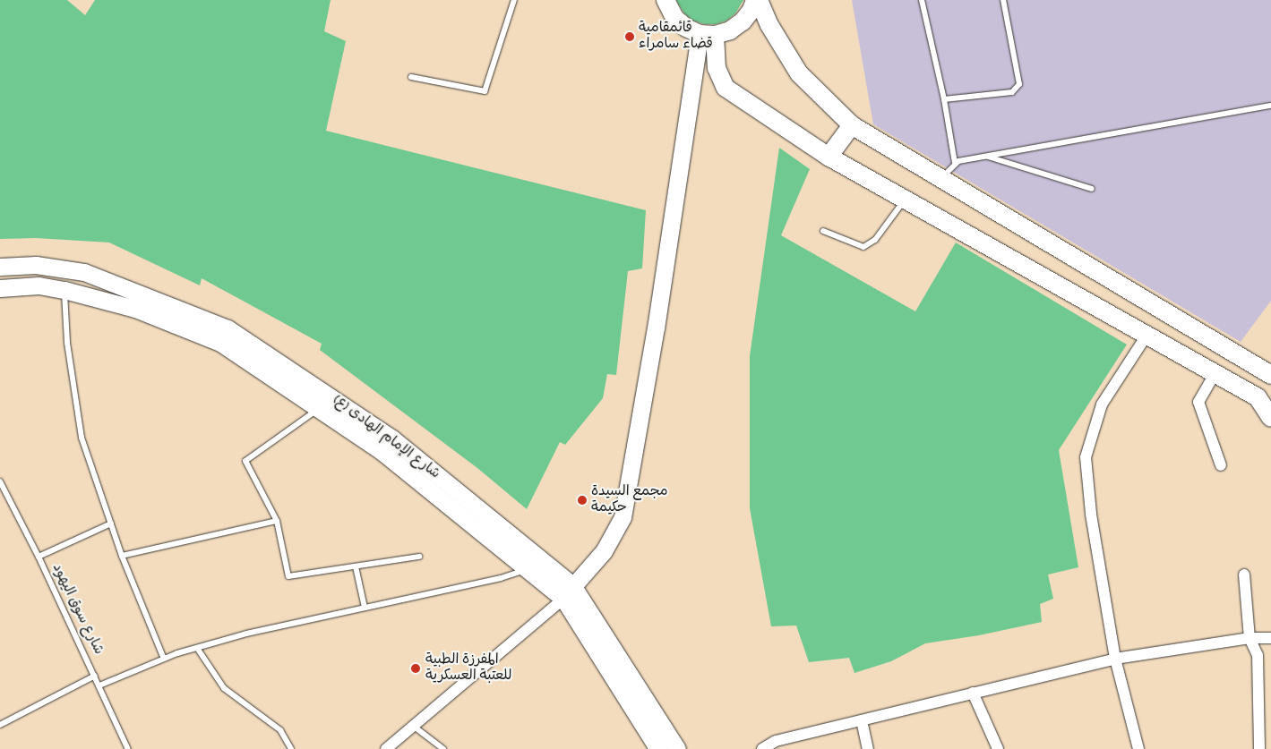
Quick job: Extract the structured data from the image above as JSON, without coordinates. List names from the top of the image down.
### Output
{
  "streets": {
    "main road": ["شارع الإمام الهادی (ع)"],
    "lane": ["شارع سوق اليهود"]
  },
  "places": ["قائمقامية قضاء سامراء", "مجمع السيدة حكيمة", "المفرزة الطبية للعتبة العسكرية"]
}
